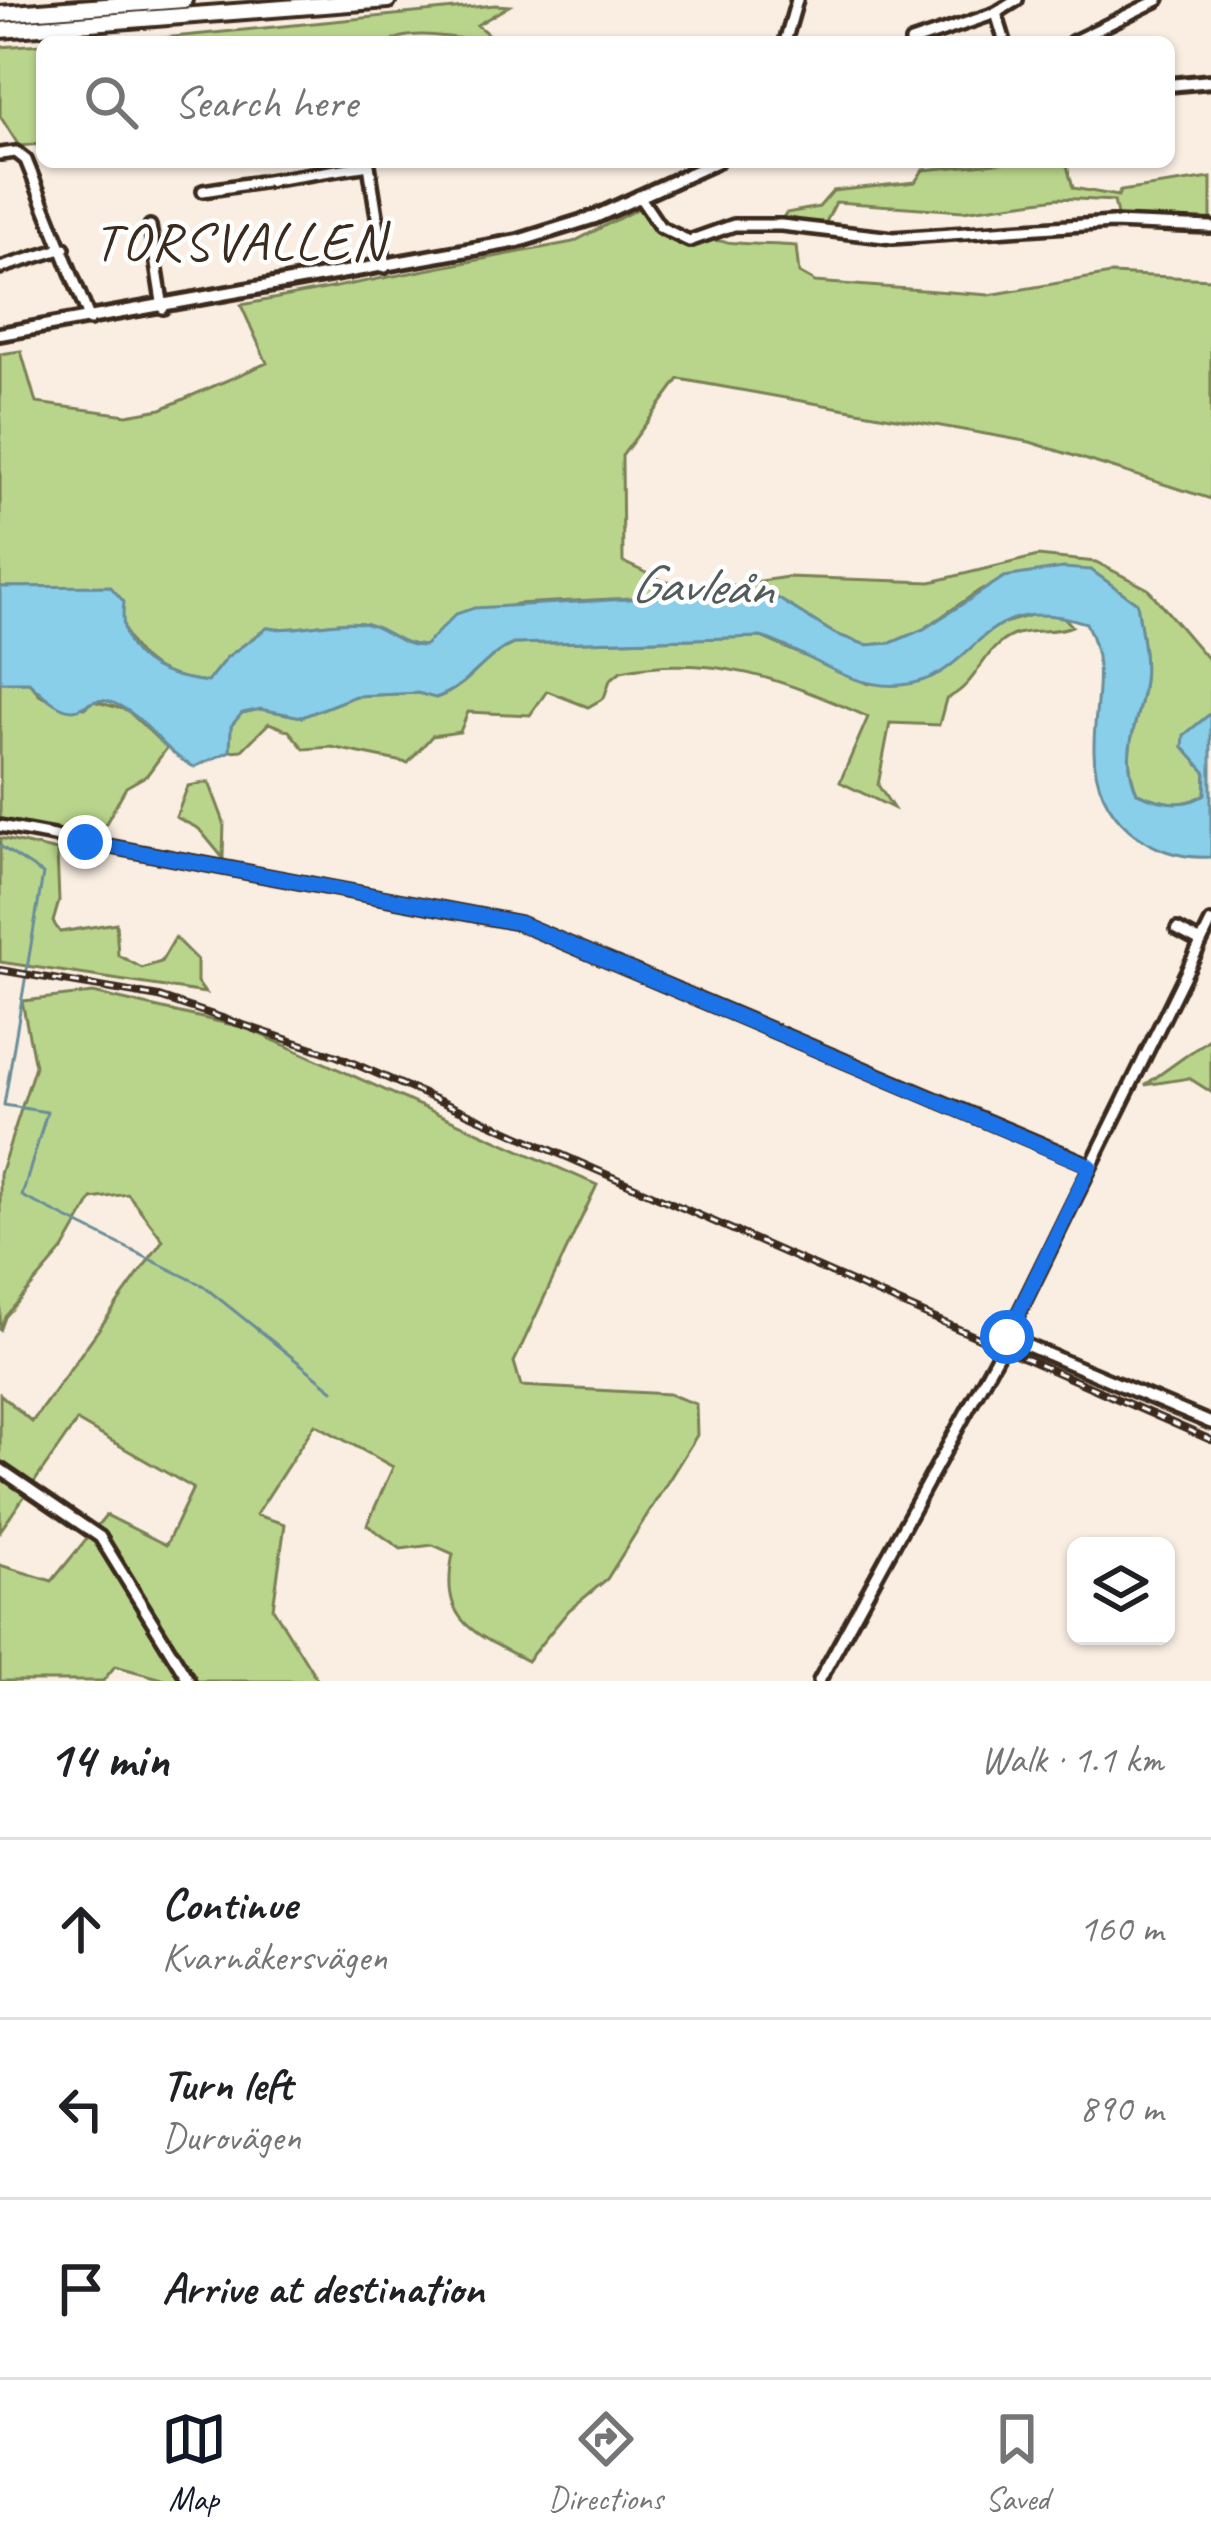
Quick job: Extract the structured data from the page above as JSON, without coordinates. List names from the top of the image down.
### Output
{
  "districts": ["TORSVALLEN"],
  "water": ["Gavleån"],
  "page": {
    "search": "Search here",
    "heading": ["14 min", "Walk · 1.1 km"],
    "list": [
      ["Continue", "Kvarnåkersvägen", "160 m"],
      ["Turn left", "Durovägen", "890 m"],
      "Arrive at destination"
    ],
    "nav": ["Map", "Directions", "Saved"]
  }
}
